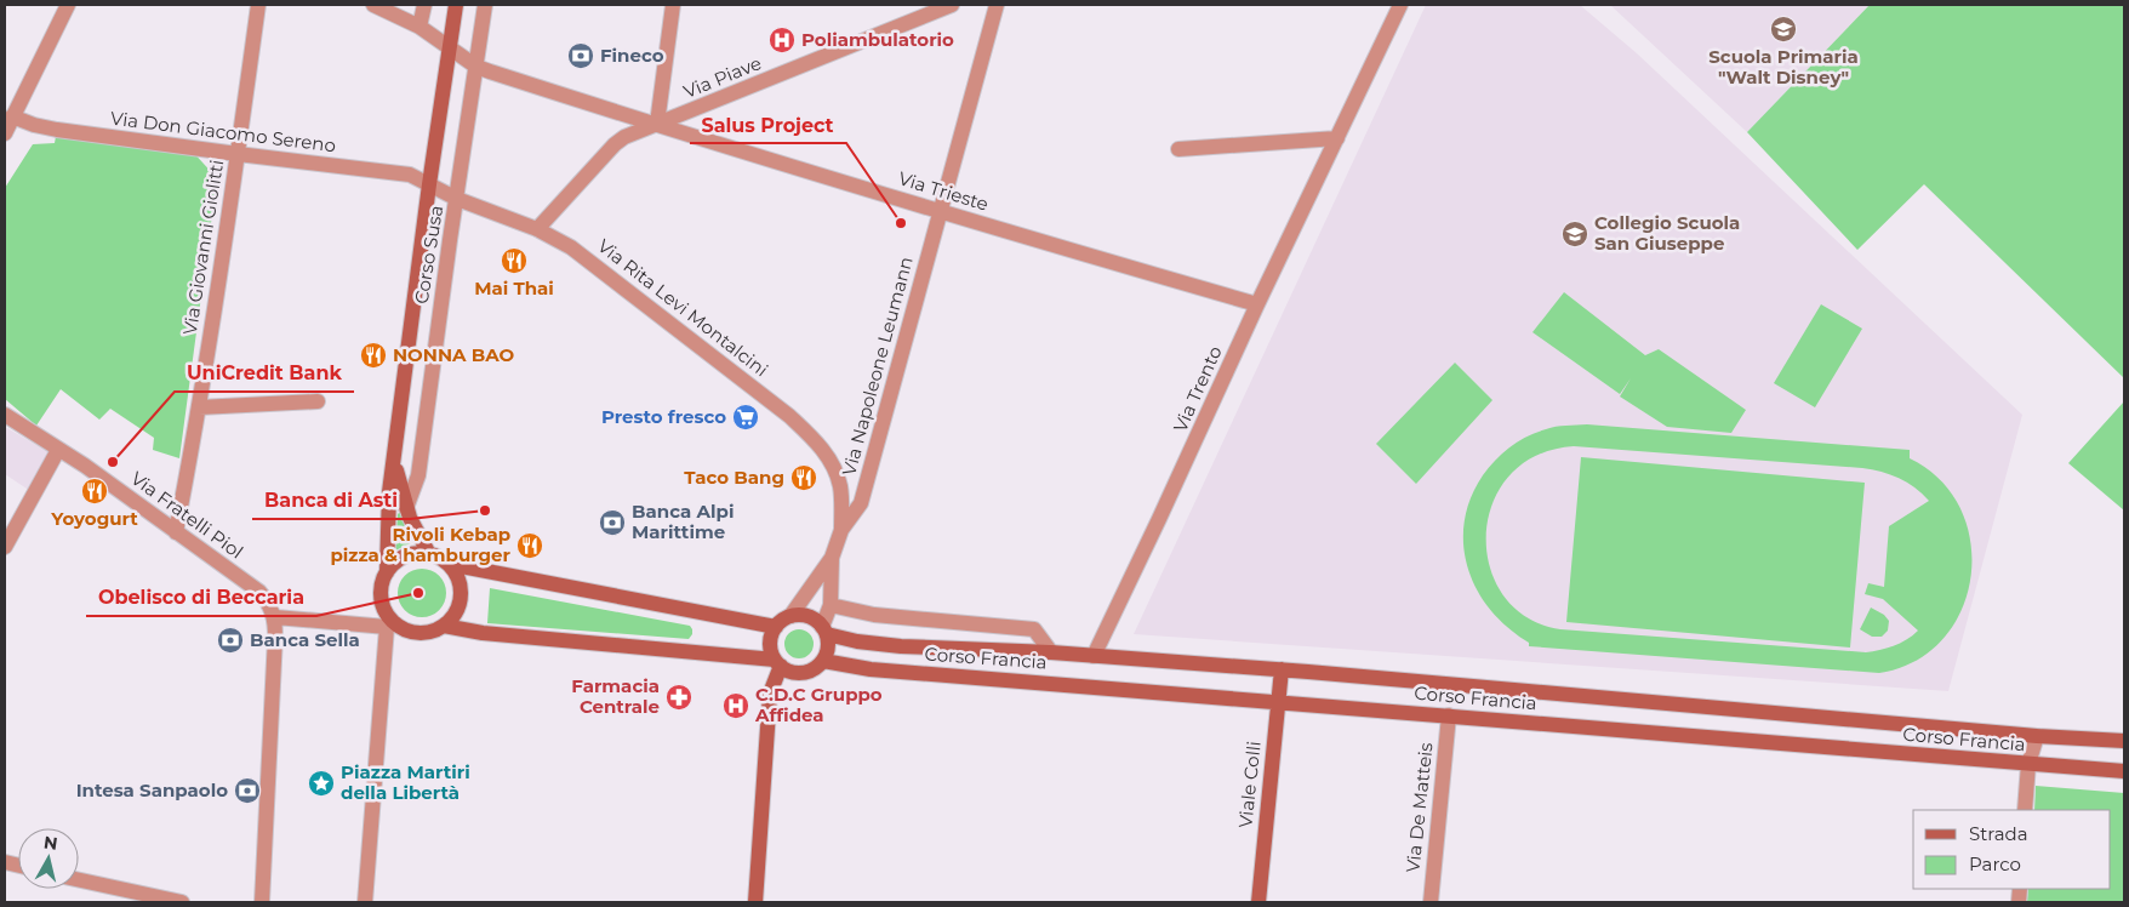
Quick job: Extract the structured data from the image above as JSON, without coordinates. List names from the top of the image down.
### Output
{
  "streets": {
    "main road": ["Corso Susa", "Corso Francia", "Viale Colli"],
    "street": [
      "Via Piave",
      "Via Don Giacomo Sereno",
      "Via Trieste",
      "Via Giovanni Giolitti",
      "Via Rita Levi Montalcini",
      "Via Napoleone Leumann",
      "Via Trento",
      "Via Fratelli Piol",
      "Via De Matteis"
    ]
  },
  "crossings": [
    ["Via Piave", "Via Trieste"],
    ["Via Piave", "Via Rita Levi Montalcini"],
    ["Via Don Giacomo Sereno", "Via Giovanni Giolitti"],
    ["Via Don Giacomo Sereno", "Corso Susa"],
    ["Via Don Giacomo Sereno", "Via Rita Levi Montalcini"],
    ["Via Trieste", "Corso Susa"],
    ["Via Trieste", "Via Napoleone Leumann"],
    ["Via Trieste", "Via Trento"],
    ["Via Giovanni Giolitti", "Via Fratelli Piol"],
    ["Corso Susa", "Via Rita Levi Montalcini"],
    ["Via Rita Levi Montalcini", "Via Napoleone Leumann"],
    ["Via Napoleone Leumann", "Corso Francia"],
    ["Via Trento", "Corso Francia"],
    ["Corso Francia", "Viale Colli"],
    ["Corso Francia", "Via De Matteis"]
  ],
  "places": {
    "school or university": ["Scuola Primaria \"Walt Disney\"", "Collegio Scuola San Giuseppe"],
    "hospital": ["Poliambulatorio", "C.D.C Gruppo Affidea"],
    "bank": [
      "Fineco",
      "Banca Alpi Marittime",
      "Banca Sella",
      "Intesa Sanpaolo"
    ],
    "other": [
      "Salus Project",
      "UniCredit Bank",
      "Banca di Asti",
      "Obelisco di Beccaria"
    ],
    "restaurant": [
      "Mai Thai",
      "NONNA BAO",
      "Taco Bang",
      "Yoyogurt",
      "Rivoli Kebap pizza & hamburger"
    ],
    "supermarket": ["Presto fresco"],
    "pharmacy": ["Farmacia Centrale"],
    "place": ["Piazza Martiri della Libertà"]
  },
  "legend": ["Strada", "Parco"],
  "north": "top"
}
